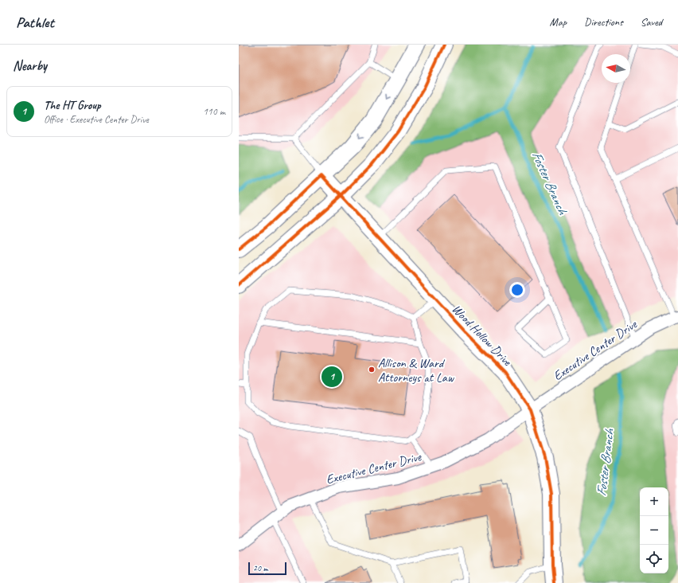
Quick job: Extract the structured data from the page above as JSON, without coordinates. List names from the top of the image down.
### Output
{
  "streets": {
    "main road": ["Wood Hollow Drive"],
    "street": ["Executive Center Drive"]
  },
  "crossings": [
    ["Wood Hollow Drive", "Executive Center Drive"]
  ],
  "water": ["Foster Branch"],
  "places": ["Allison & Ward Attorneys at Law"],
  "scale_bar": "20 m",
  "north": "left",
  "page": {
    "header": "Pathlet",
    "nav": ["Map", "Directions", "Saved"],
    "heading": "Nearby",
    "list": [
      {
        "mark": "1",
        "name": "The HT Group",
        "note": "Office · Executive Center Drive",
        "value": "110 m"
      }
    ],
    "pins": "1",
    "map_buttons": ["+", "−"],
    "scale": "20 m"
  }
}
